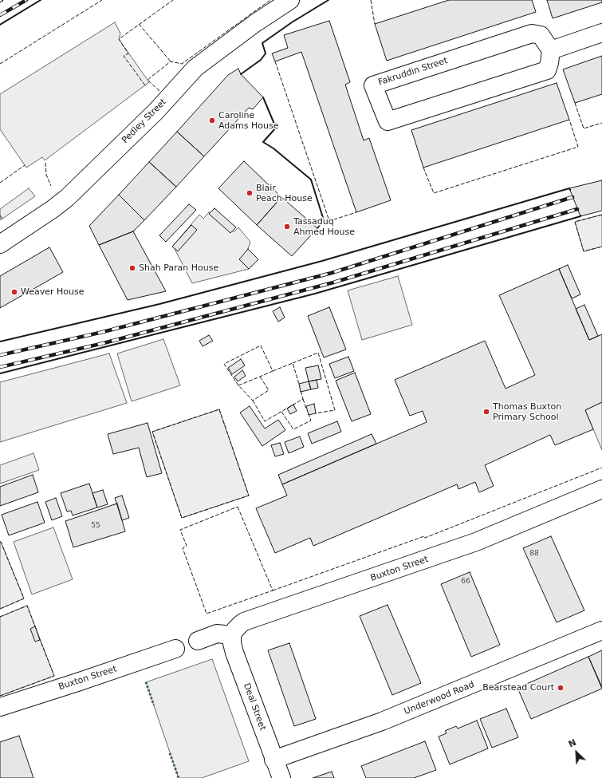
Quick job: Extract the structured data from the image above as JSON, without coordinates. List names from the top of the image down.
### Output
{
  "streets": {
    "street": [
      "Fakruddin Street",
      "Pedley Street",
      "Buxton Street",
      "Underwood Road",
      "Deal Street"
    ]
  },
  "crossings": [
    ["Buxton Street", "Deal Street"],
    ["Underwood Road", "Deal Street"]
  ],
  "places": [
    "Caroline Adams House",
    "Blair Peach House",
    "Tassaduq Ahmed House",
    "Shah Paran House",
    "Weaver House",
    "Thomas Buxton Primary School",
    "Bearstead Court"
  ],
  "house_numbers": ["55", "88", "66"],
  "north": "top left"
}
